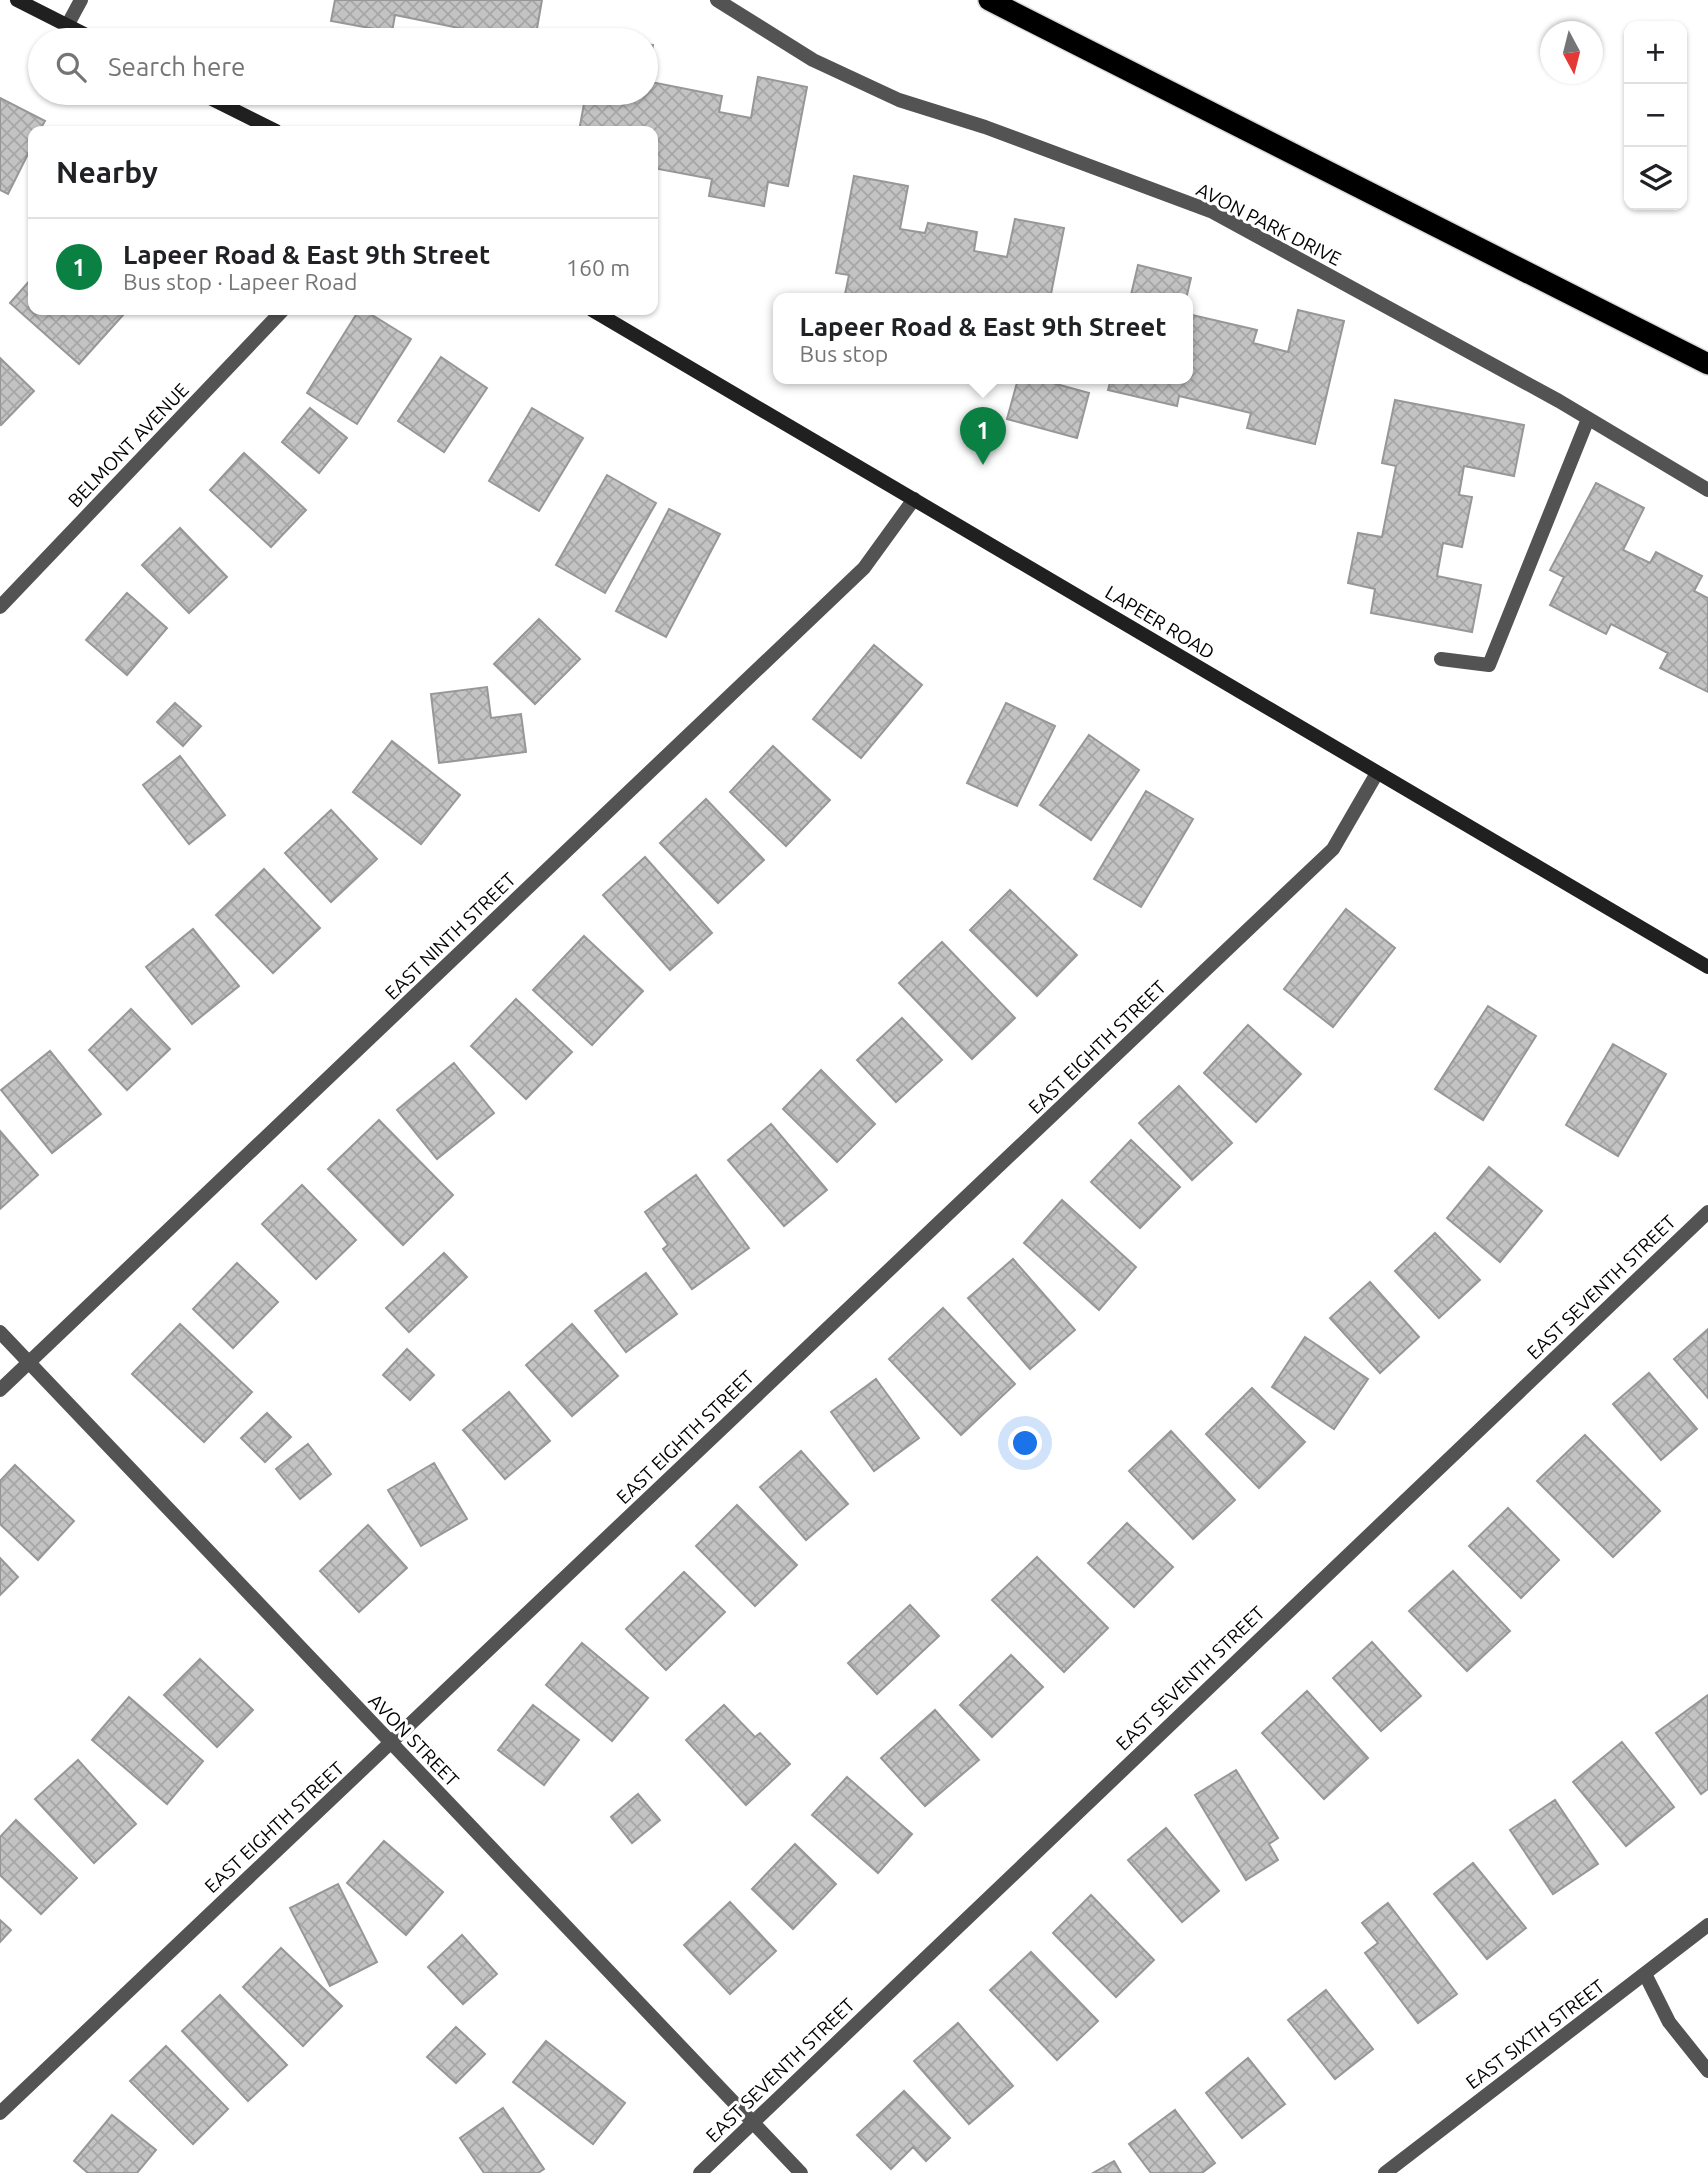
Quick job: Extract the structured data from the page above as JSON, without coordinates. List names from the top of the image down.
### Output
{
  "streets": {
    "main road": ["LAPEER ROAD"],
    "street": [
      "AVON PARK DRIVE",
      "BELMONT AVENUE",
      "EAST NINTH STREET",
      "EAST EIGHTH STREET",
      "EAST SEVENTH STREET",
      "AVON STREET",
      "EAST SIXTH STREET"
    ]
  },
  "crossings": [
    ["LAPEER ROAD", "EAST NINTH STREET"],
    ["LAPEER ROAD", "EAST EIGHTH STREET"],
    ["EAST NINTH STREET", "AVON STREET"],
    ["EAST EIGHTH STREET", "AVON STREET"],
    ["EAST SEVENTH STREET", "AVON STREET"]
  ],
  "north": "bottom",
  "page": {
    "map_buttons": ["+", "−"],
    "search": "Search here",
    "heading": "Nearby",
    "list": [
      {
        "mark": "1",
        "name": "Lapeer Road & East 9th Street",
        "note": "Bus stop · Lapeer Road",
        "value": "160 m"
      }
    ],
    "popup": ["Lapeer Road & East 9th Street", "Bus stop"],
    "pins": "1"
  }
}
